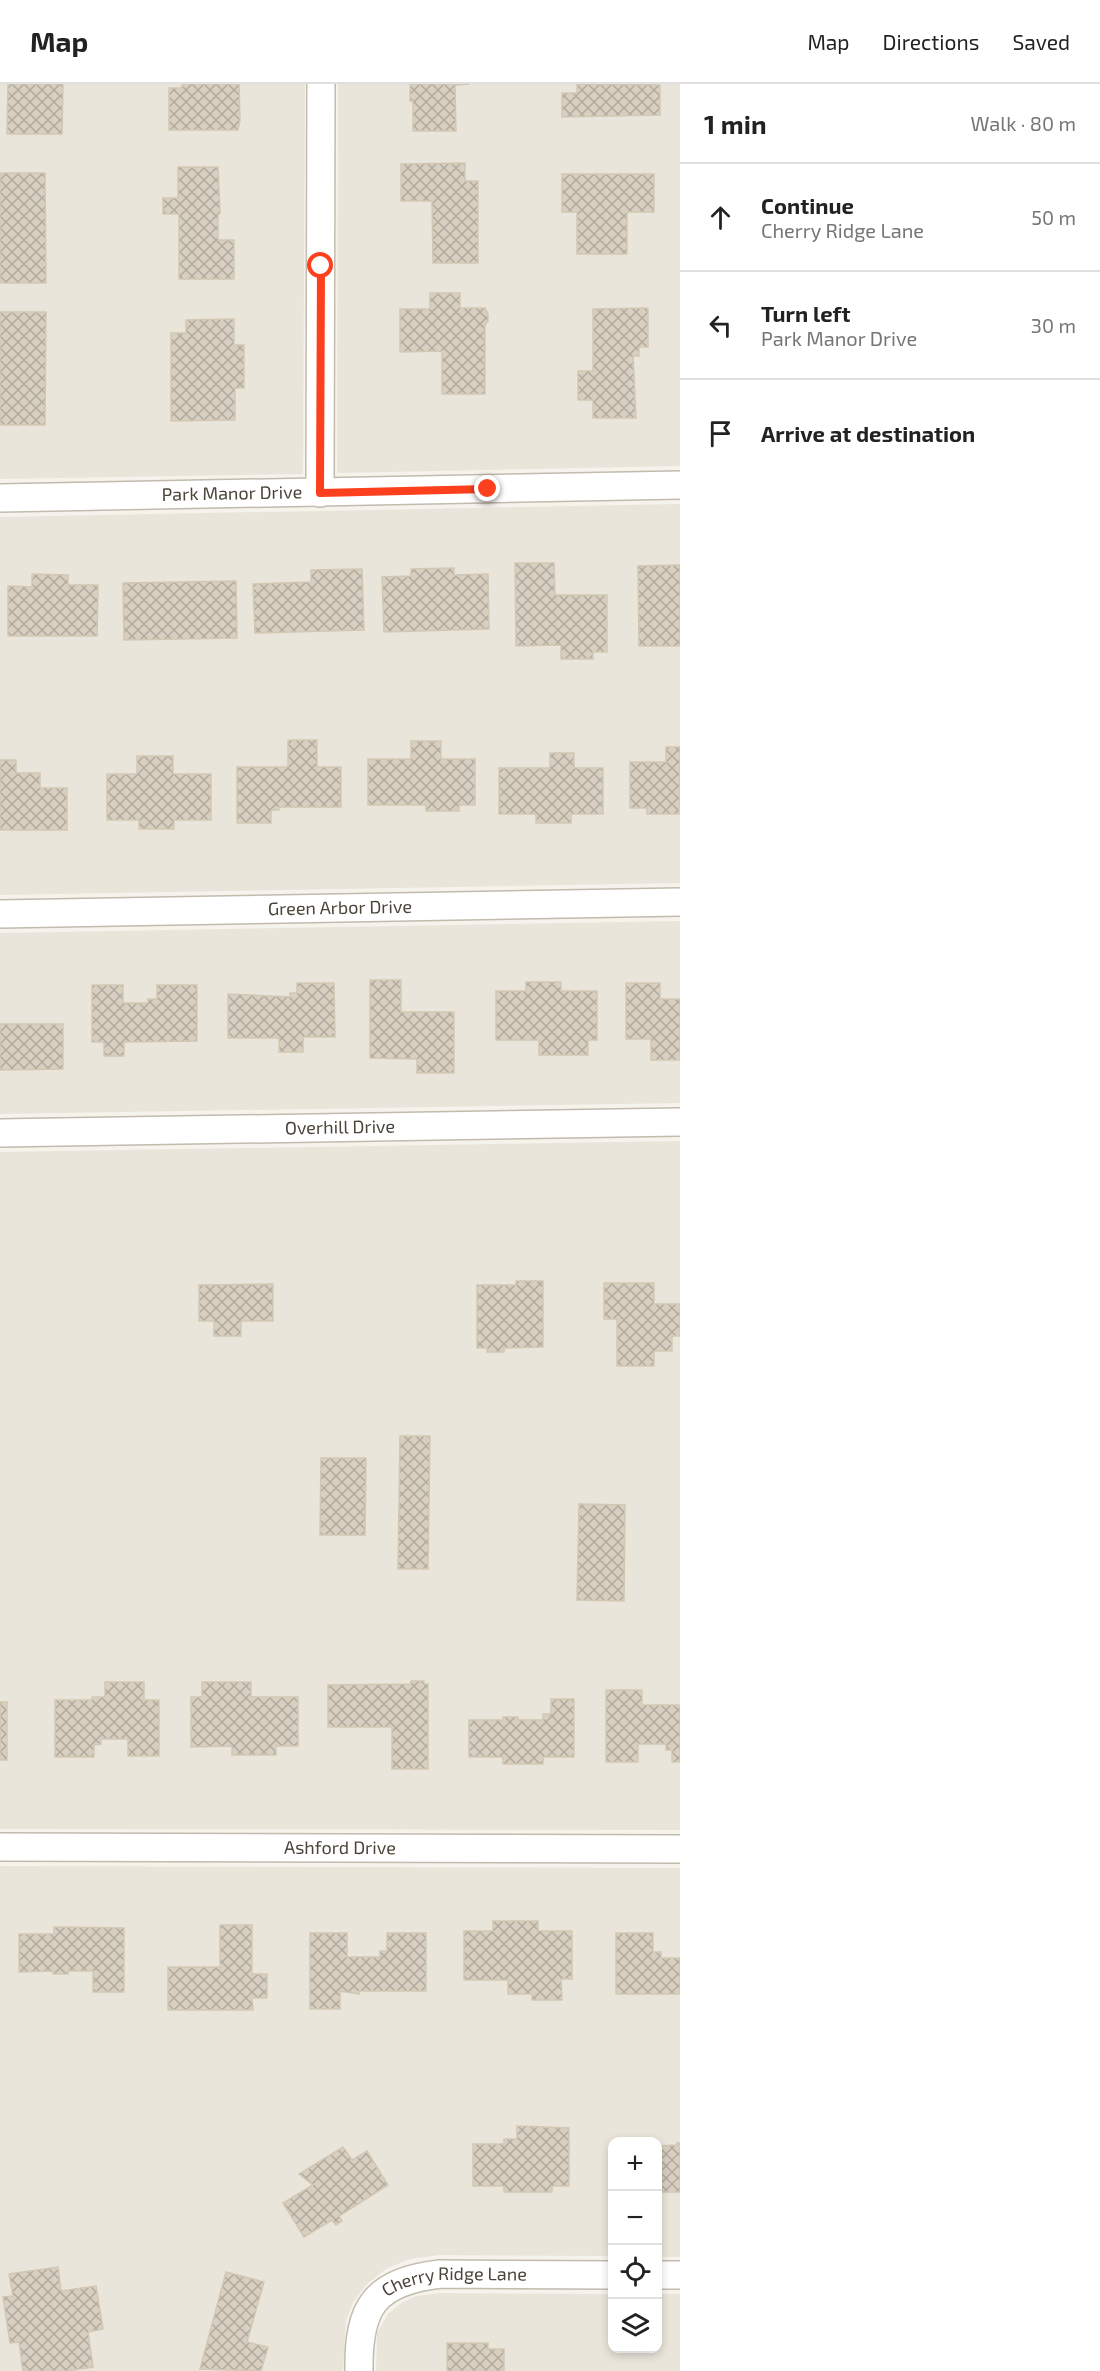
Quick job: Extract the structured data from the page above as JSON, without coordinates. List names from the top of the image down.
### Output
{
  "streets": {
    "street": [
      "Park Manor Drive",
      "Green Arbor Drive",
      "Overhill Drive",
      "Ashford Drive",
      "Cherry Ridge Lane"
    ]
  },
  "page": {
    "header": "Map",
    "nav": ["Map", "Directions", "Saved"],
    "heading": ["1 min", "Walk · 80 m"],
    "list": [
      ["Continue", "Cherry Ridge Lane", "50 m"],
      ["Turn left", "Park Manor Drive", "30 m"],
      "Arrive at destination"
    ],
    "map_buttons": ["+", "−"]
  }
}
